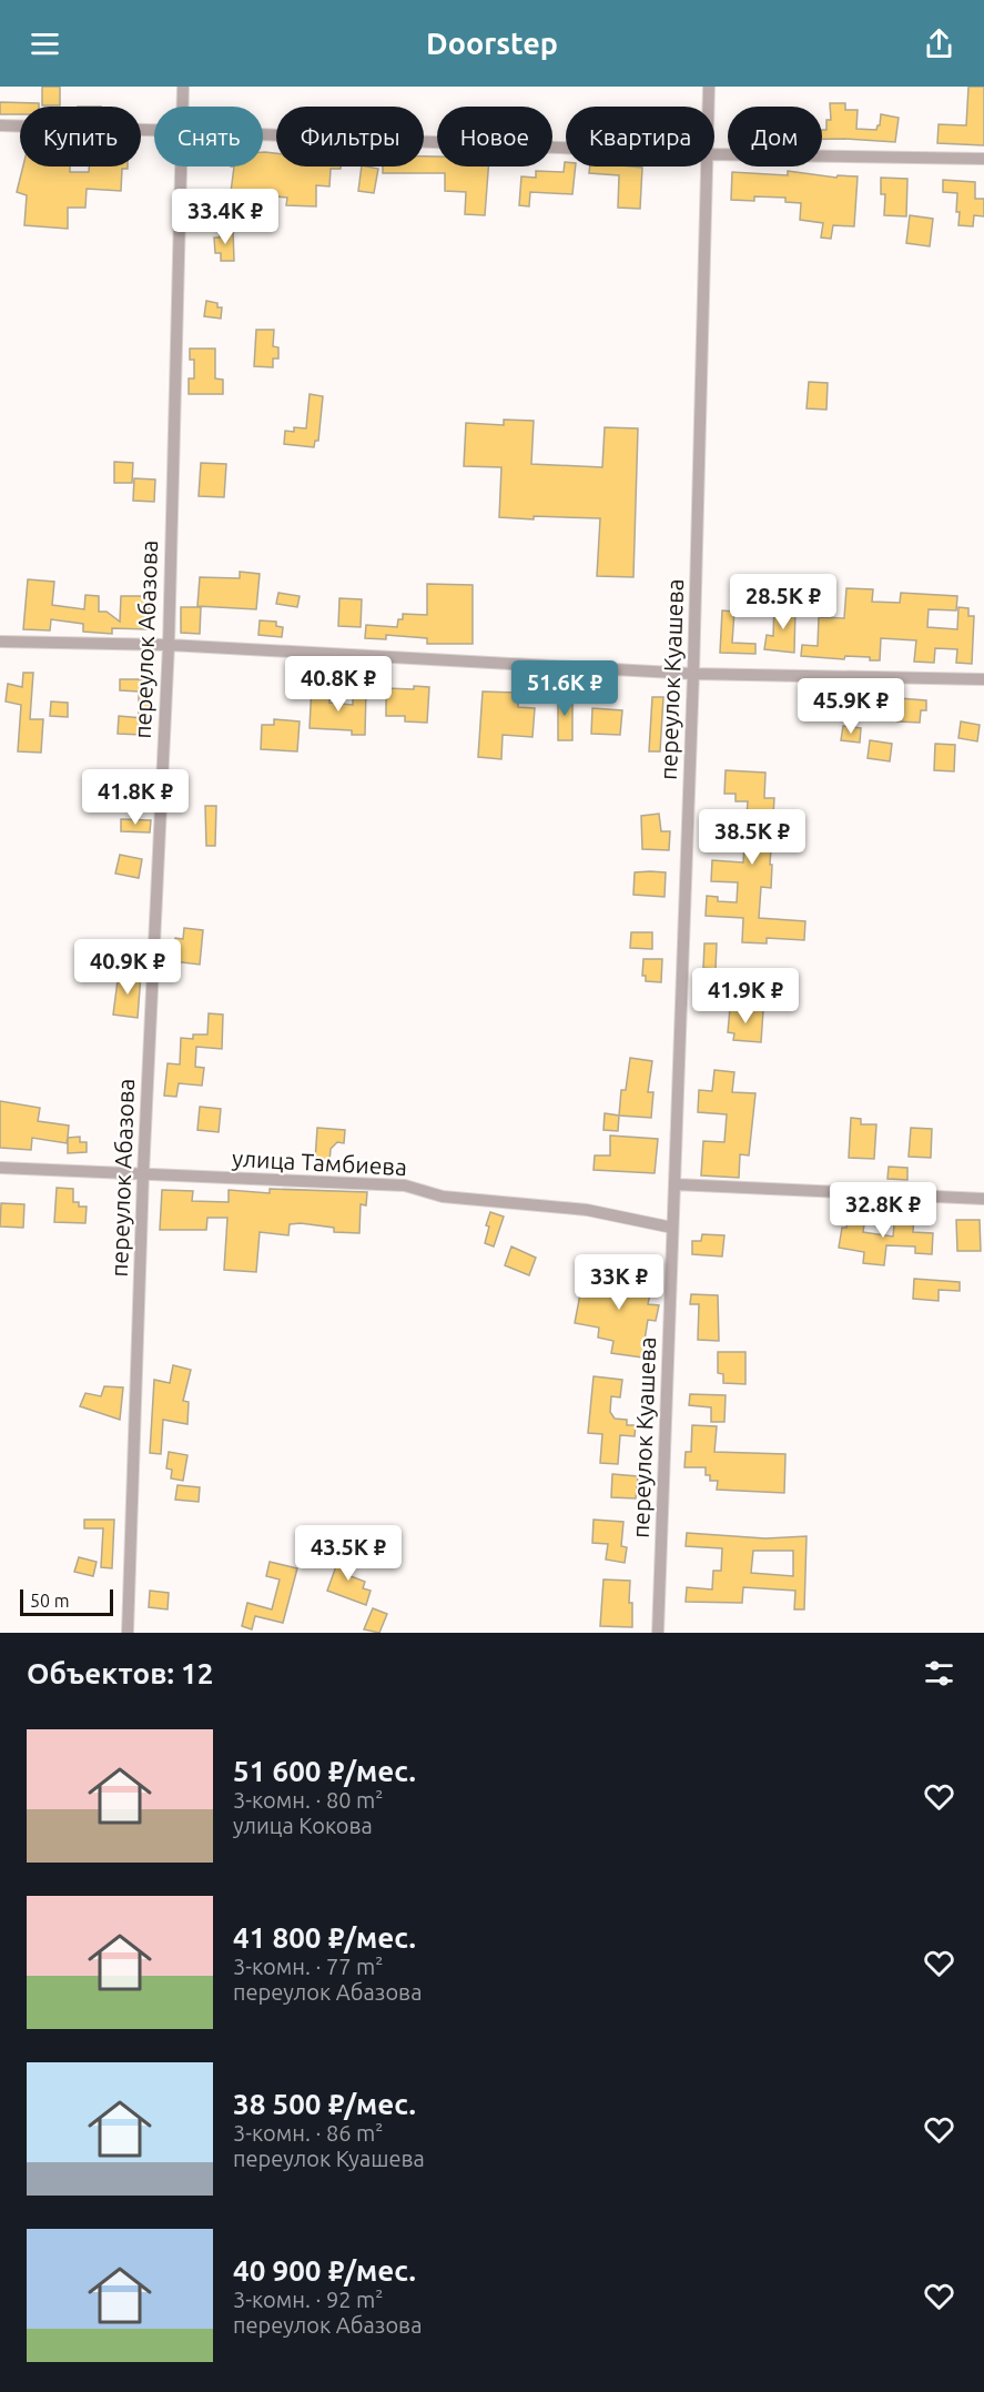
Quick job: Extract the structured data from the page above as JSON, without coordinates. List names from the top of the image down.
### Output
{
  "streets": {
    "street": ["переулок Абазова", "переулок Куашева", "улица Тамбиева"]
  },
  "crossings": [
    ["переулок Абазова", "улица Тамбиева"],
    ["переулок Куашева", "улица Тамбиева"]
  ],
  "scale_bar": "50 m",
  "page": {
    "header": "Doorstep",
    "chip": [
      "Купить",
      "Снять",
      "Фильтры",
      "Новое",
      "Квартира",
      "Дом"
    ],
    "price": [
      "33.4K ₽",
      "28.5K ₽",
      "40.8K ₽",
      "51.6K ₽",
      "45.9K ₽",
      "41.8K ₽",
      "38.5K ₽",
      "40.9K ₽",
      "41.9K ₽",
      "32.8K ₽",
      "33K ₽",
      "43.5K ₽"
    ],
    "scale": "50 m",
    "heading": "Объектов: 12",
    "list": [
      {
        "name": "51 600 ₽/мес.",
        "note": "3-комн. · 80 m² · улица Кокова"
      },
      {
        "name": "41 800 ₽/мес.",
        "note": "3-комн. · 77 m² · переулок Абазова"
      },
      {
        "name": "38 500 ₽/мес.",
        "note": "3-комн. · 86 m² · переулок Куашева"
      },
      {
        "name": "40 900 ₽/мес.",
        "note": "3-комн. · 92 m² · переулок Абазова"
      }
    ]
  }
}
